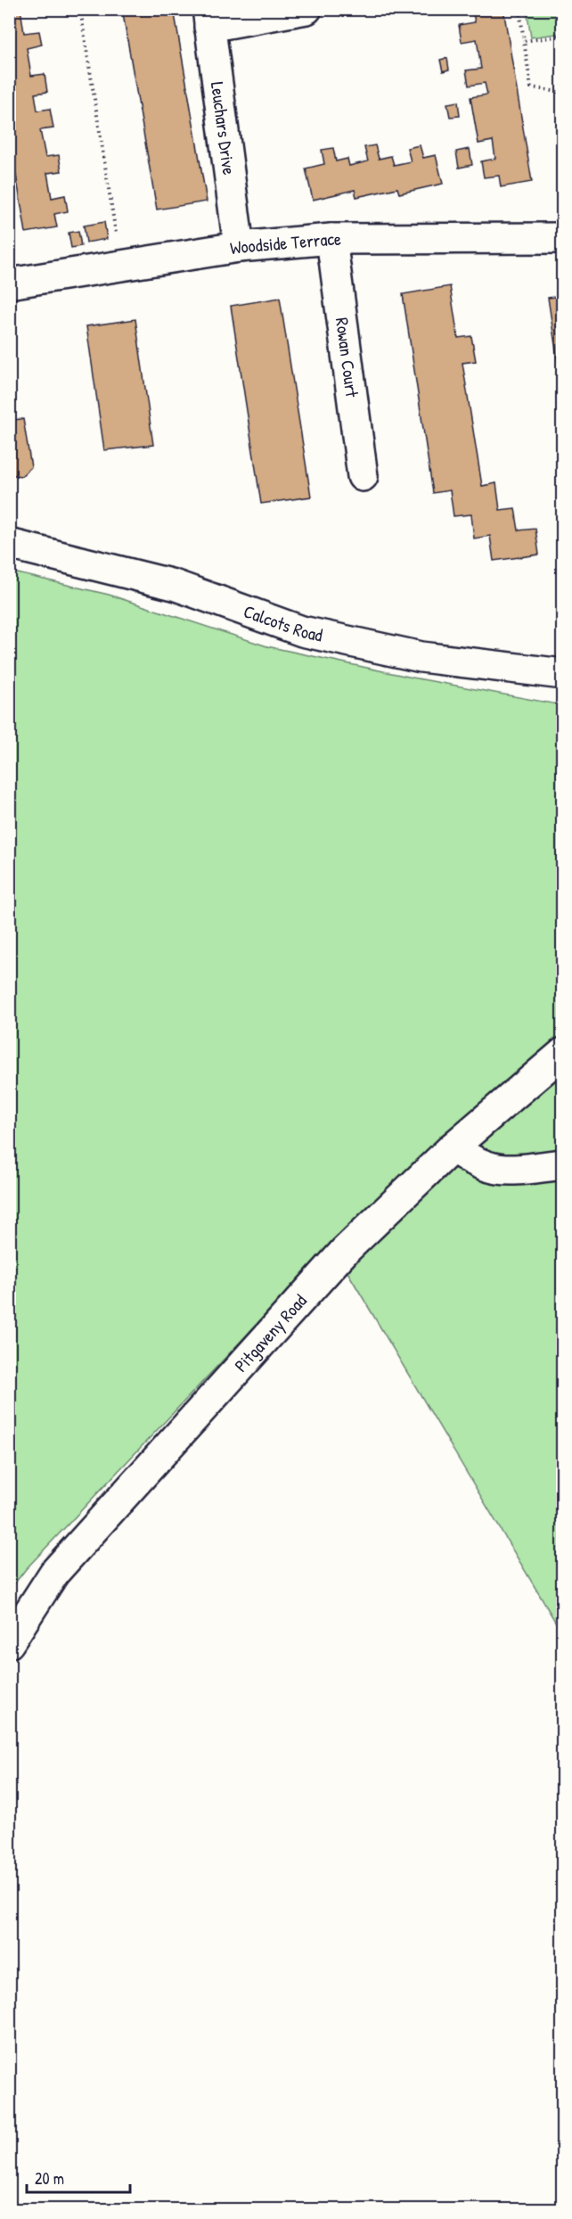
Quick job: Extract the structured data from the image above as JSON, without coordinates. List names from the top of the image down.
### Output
{
  "streets": {
    "street": [
      "Leuchars Drive",
      "Woodside Terrace",
      "Rowan Court",
      "Calcots Road",
      "Pitgaveny Road"
    ]
  },
  "crossings": [
    ["Leuchars Drive", "Woodside Terrace"],
    ["Woodside Terrace", "Rowan Court"]
  ],
  "scale_bar": "20 m"
}
